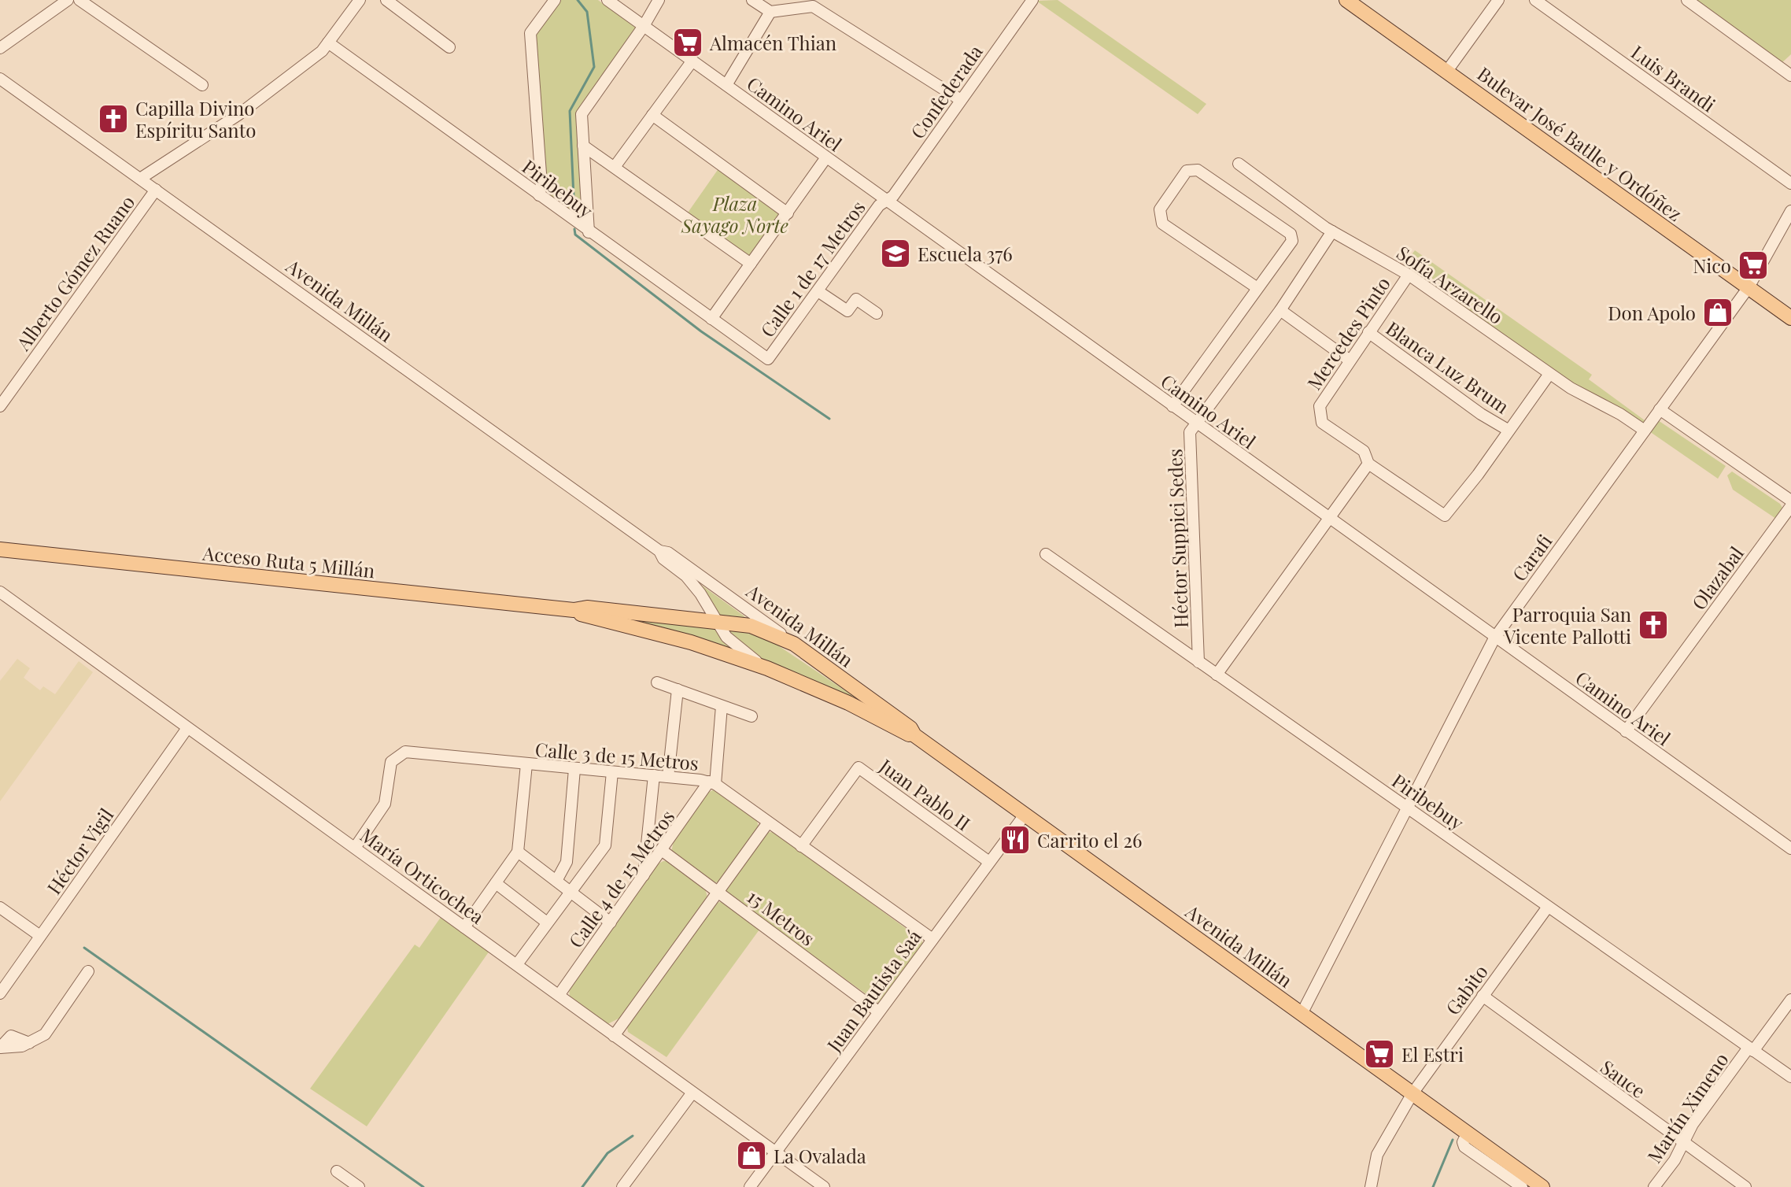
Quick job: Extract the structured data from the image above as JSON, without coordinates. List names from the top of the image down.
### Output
{
  "streets": {
    "main road": ["Bulevar José Batlle y Ordóñez", "Avenida Millán", "Acceso Ruta 5 Millán"],
    "street": [
      "Luis Brandi",
      "Confederada",
      "Camino Ariel",
      "Piribebuy",
      "Calle 1 de 17 Metros",
      "Alberto Gómez Ruano",
      "Sofía Arzarello",
      "Mercedes Pinto",
      "Blanca Luz Brum",
      "Héctor Suppici Sedes",
      "Carafi",
      "Olazabal",
      "Calle 3 de 15 Metros",
      "Juan Pablo II",
      "Héctor Vigil",
      "María Orticochea",
      "Calle 4 de 15 Metros",
      "15 Metros",
      "Gabito",
      "Juan Bautista Saá",
      "Sauce",
      "Martín Ximeno"
    ]
  },
  "crossings": [
    ["Confederada", "Camino Ariel"],
    ["Confederada", "Calle 1 de 17 Metros"],
    ["Camino Ariel", "Calle 1 de 17 Metros"],
    ["Camino Ariel", "Héctor Suppici Sedes"],
    ["Camino Ariel", "Carafi"],
    ["Camino Ariel", "Olazabal"],
    ["Bulevar José Batlle y Ordóñez", "Carafi"],
    ["Piribebuy", "Calle 1 de 17 Metros"],
    ["Piribebuy", "Héctor Suppici Sedes"],
    ["Piribebuy", "Carafi"],
    ["Piribebuy", "Gabito"],
    ["Piribebuy", "Martín Ximeno"],
    ["Alberto Gómez Ruano", "Avenida Millán"],
    ["Sofía Arzarello", "Mercedes Pinto"],
    ["Sofía Arzarello", "Héctor Suppici Sedes"],
    ["Sofía Arzarello", "Carafi"],
    ["Avenida Millán", "Carafi"],
    ["Avenida Millán", "Acceso Ruta 5 Millán"],
    ["Avenida Millán", "Gabito"],
    ["Avenida Millán", "Juan Bautista Saá"],
    ["Mercedes Pinto", "Blanca Luz Brum"],
    ["Calle 3 de 15 Metros", "Juan Pablo II"],
    ["Calle 3 de 15 Metros", "María Orticochea"],
    ["Calle 3 de 15 Metros", "Calle 4 de 15 Metros"],
    ["Calle 3 de 15 Metros", "Juan Bautista Saá"],
    ["Juan Pablo II", "Juan Bautista Saá"],
    ["Héctor Vigil", "María Orticochea"],
    ["María Orticochea", "Calle 4 de 15 Metros"],
    ["María Orticochea", "Juan Bautista Saá"],
    ["Calle 4 de 15 Metros", "15 Metros"],
    ["15 Metros", "Juan Bautista Saá"],
    ["Gabito", "Sauce"],
    ["Sauce", "Martín Ximeno"]
  ],
  "parks": ["Plaza Sayago Norte"],
  "places": {
    "supermarket": ["Almacén Thian", "Nico", "El Estri"],
    "church": ["Capilla Divino Espíritu Santo", "Parroquia San Vicente Pallotti"],
    "school or university": ["Escuela 376"],
    "shop": ["Don Apolo", "La Ovalada"],
    "restaurant": ["Carrito el 26"]
  }
}
